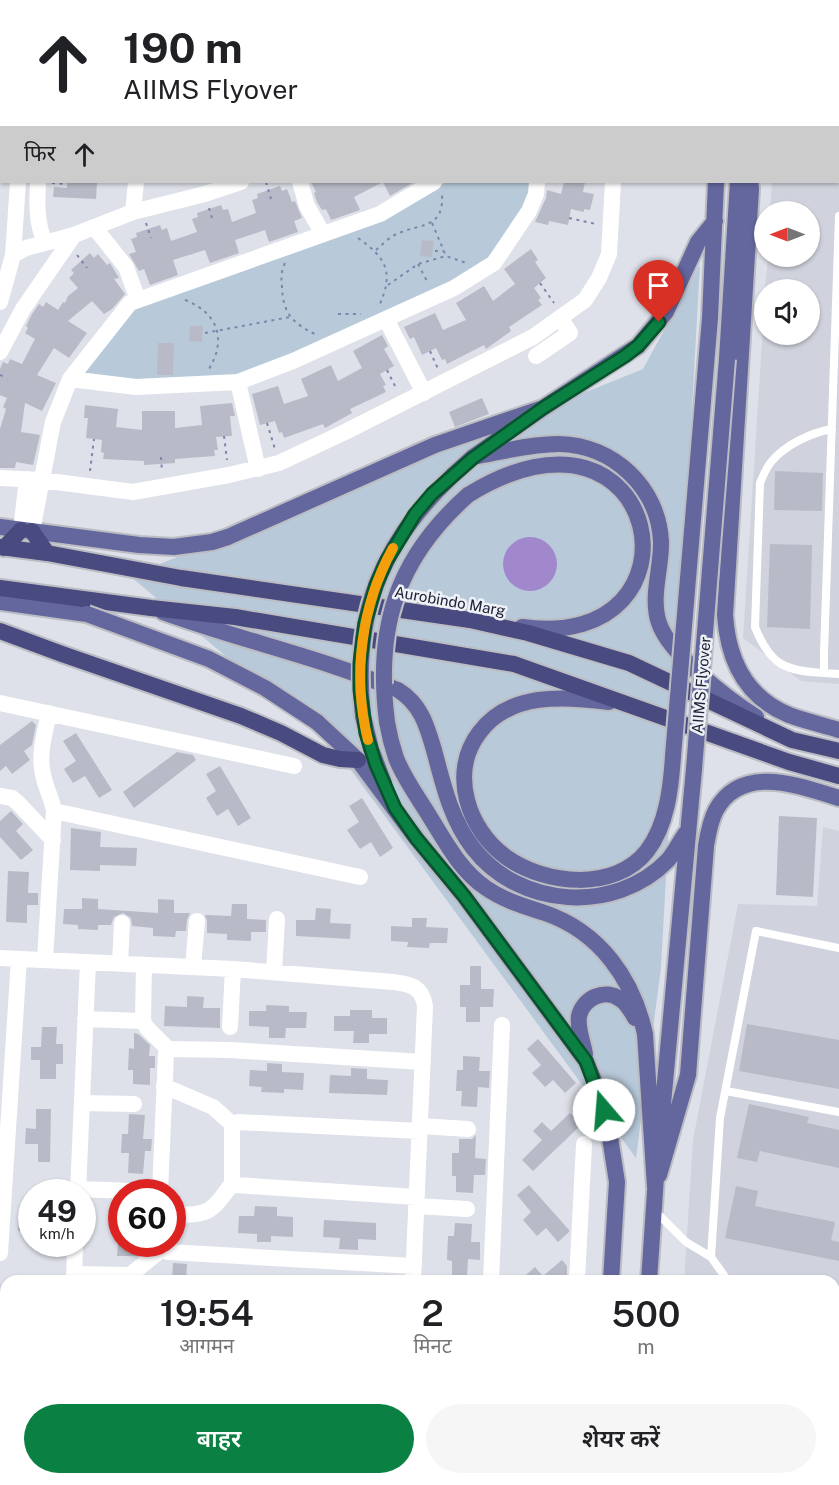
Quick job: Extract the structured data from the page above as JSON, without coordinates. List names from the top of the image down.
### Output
{
  "streets": {
    "highway": ["Aurobindo Marg"],
    "main road": ["AIIMS Flyover"]
  },
  "north": "left",
  "page": {
    "turn": ["190 m", "AIIMS Flyover"],
    "then": "फिर",
    "speed": "49 km/h",
    "limit": "60",
    "eta": [
      "19:54",
      "आगमन",
      "2",
      "मिनट",
      "500",
      "m"
    ],
    "buttons": ["बाहर", "शेयर करें"]
  }
}
